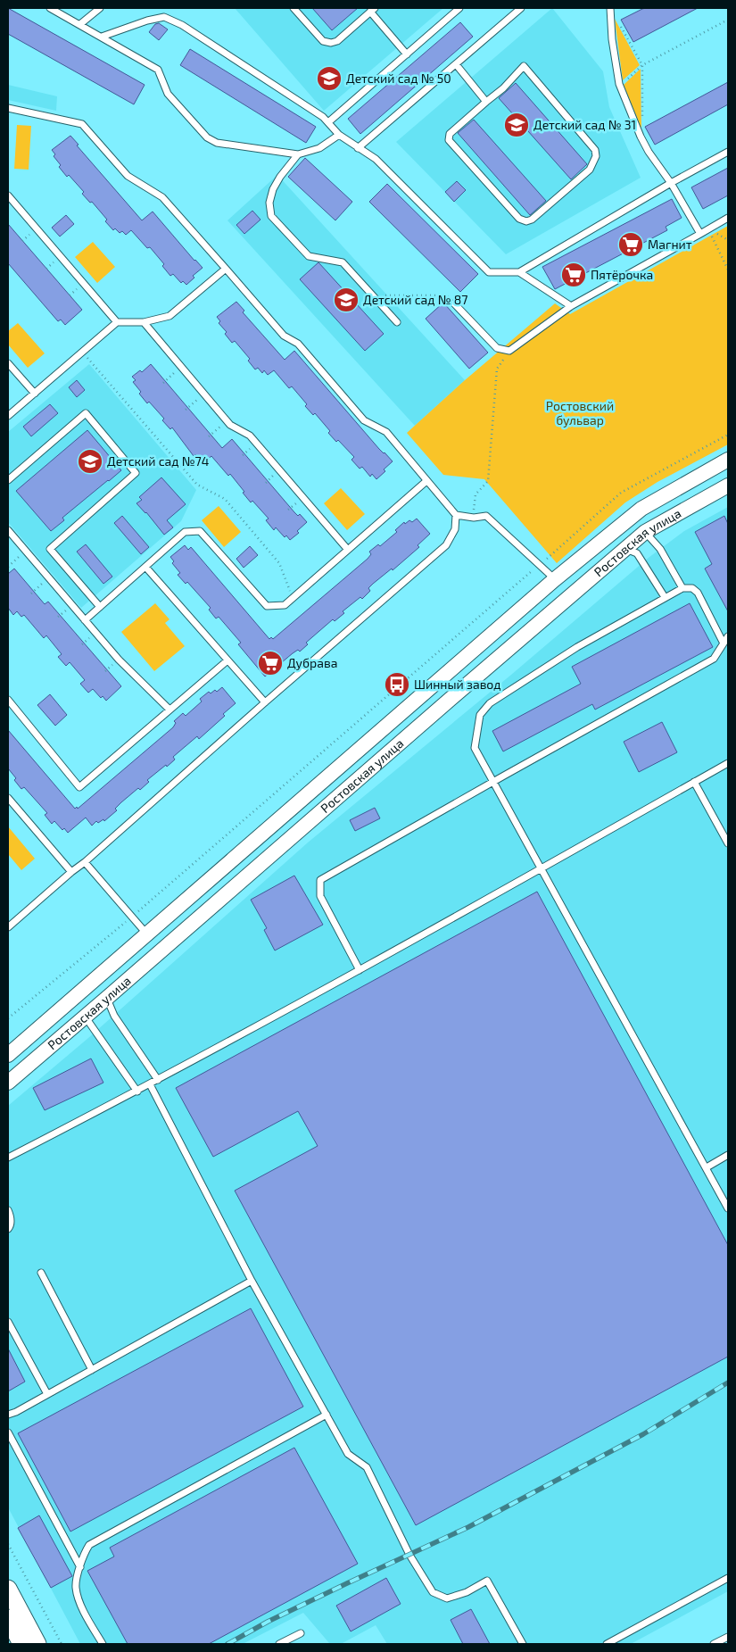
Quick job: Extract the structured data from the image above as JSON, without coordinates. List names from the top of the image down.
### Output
{
  "streets": {
    "street": ["Ростовская улица"]
  },
  "parks": ["Ростовский бульвар"],
  "places": {
    "school or university": [
      "Детский сад № 50",
      "Детский сад № 31",
      "Детский сад № 87",
      "Детский сад №74"
    ],
    "supermarket": ["Магнит", "Пятёрочка", "Дубрава"],
    "bus stop": ["Шинный завод"]
  }
}
